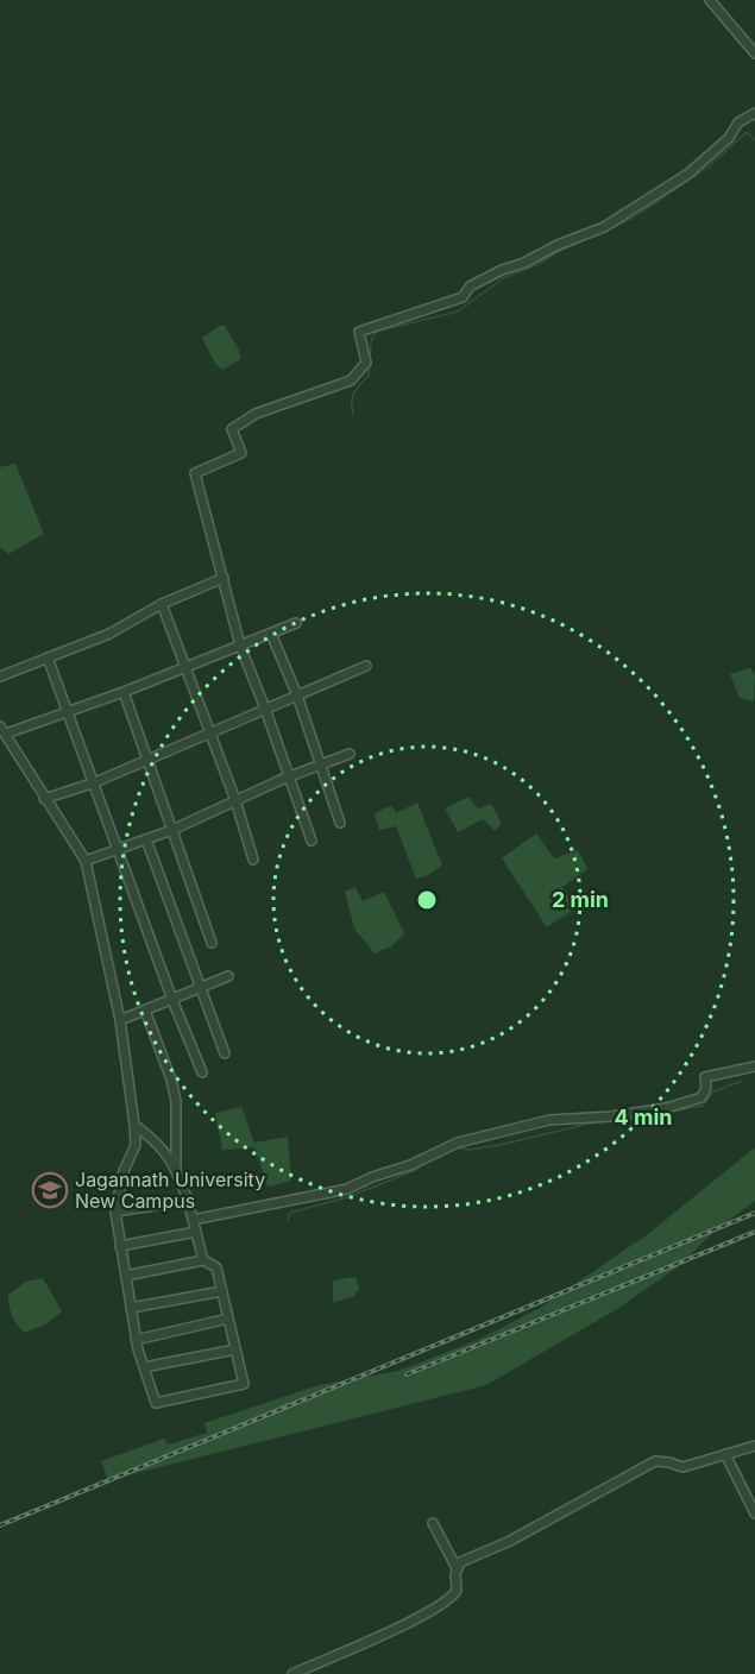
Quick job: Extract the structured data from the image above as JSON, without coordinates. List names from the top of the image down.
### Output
{
  "places": {
    "school or university": ["Jagannath University New Campus"]
  },
  "rings": ["2 min", "4 min"]
}
